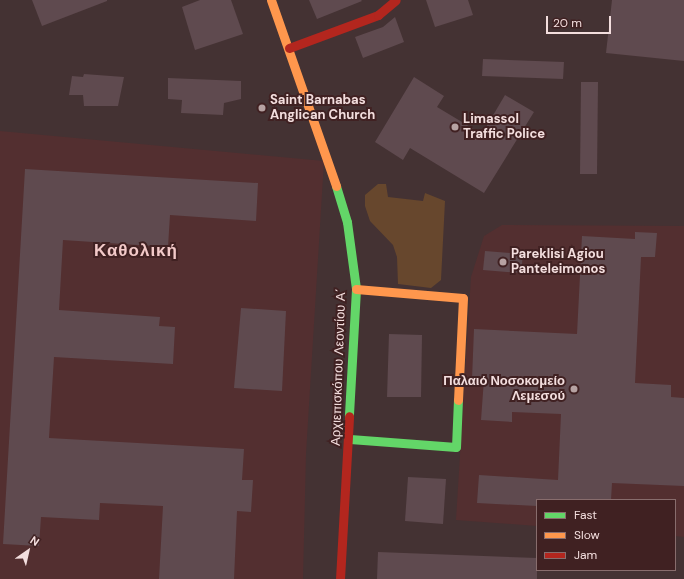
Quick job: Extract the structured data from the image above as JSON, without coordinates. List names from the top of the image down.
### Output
{
  "streets": {
    "main road": ["Αρχιεπισκόπου Λεοντίου Α΄"]
  },
  "districts": ["Καθολική"],
  "places": [
    "Saint Barnabas Anglican Church",
    "Limassol Traffic Police",
    "Pareklisi Agiou Panteleimonos",
    "Παλαιό Νοσοκομείο Λεμεσού"
  ],
  "legend": ["Fast", "Slow", "Jam"],
  "scale_bar": "20 m",
  "north": "top right"
}
